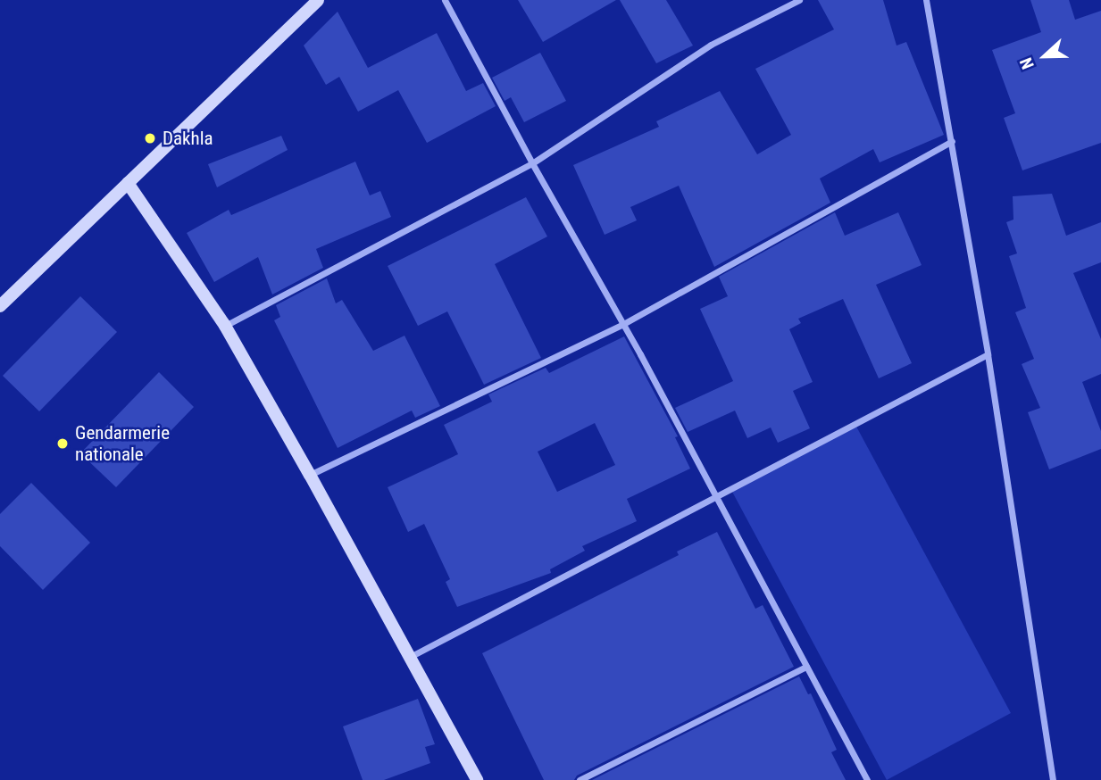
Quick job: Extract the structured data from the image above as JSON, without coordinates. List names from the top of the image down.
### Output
{
  "places": ["Dakhla", "Gendarmerie nationale"],
  "north": "left"
}
